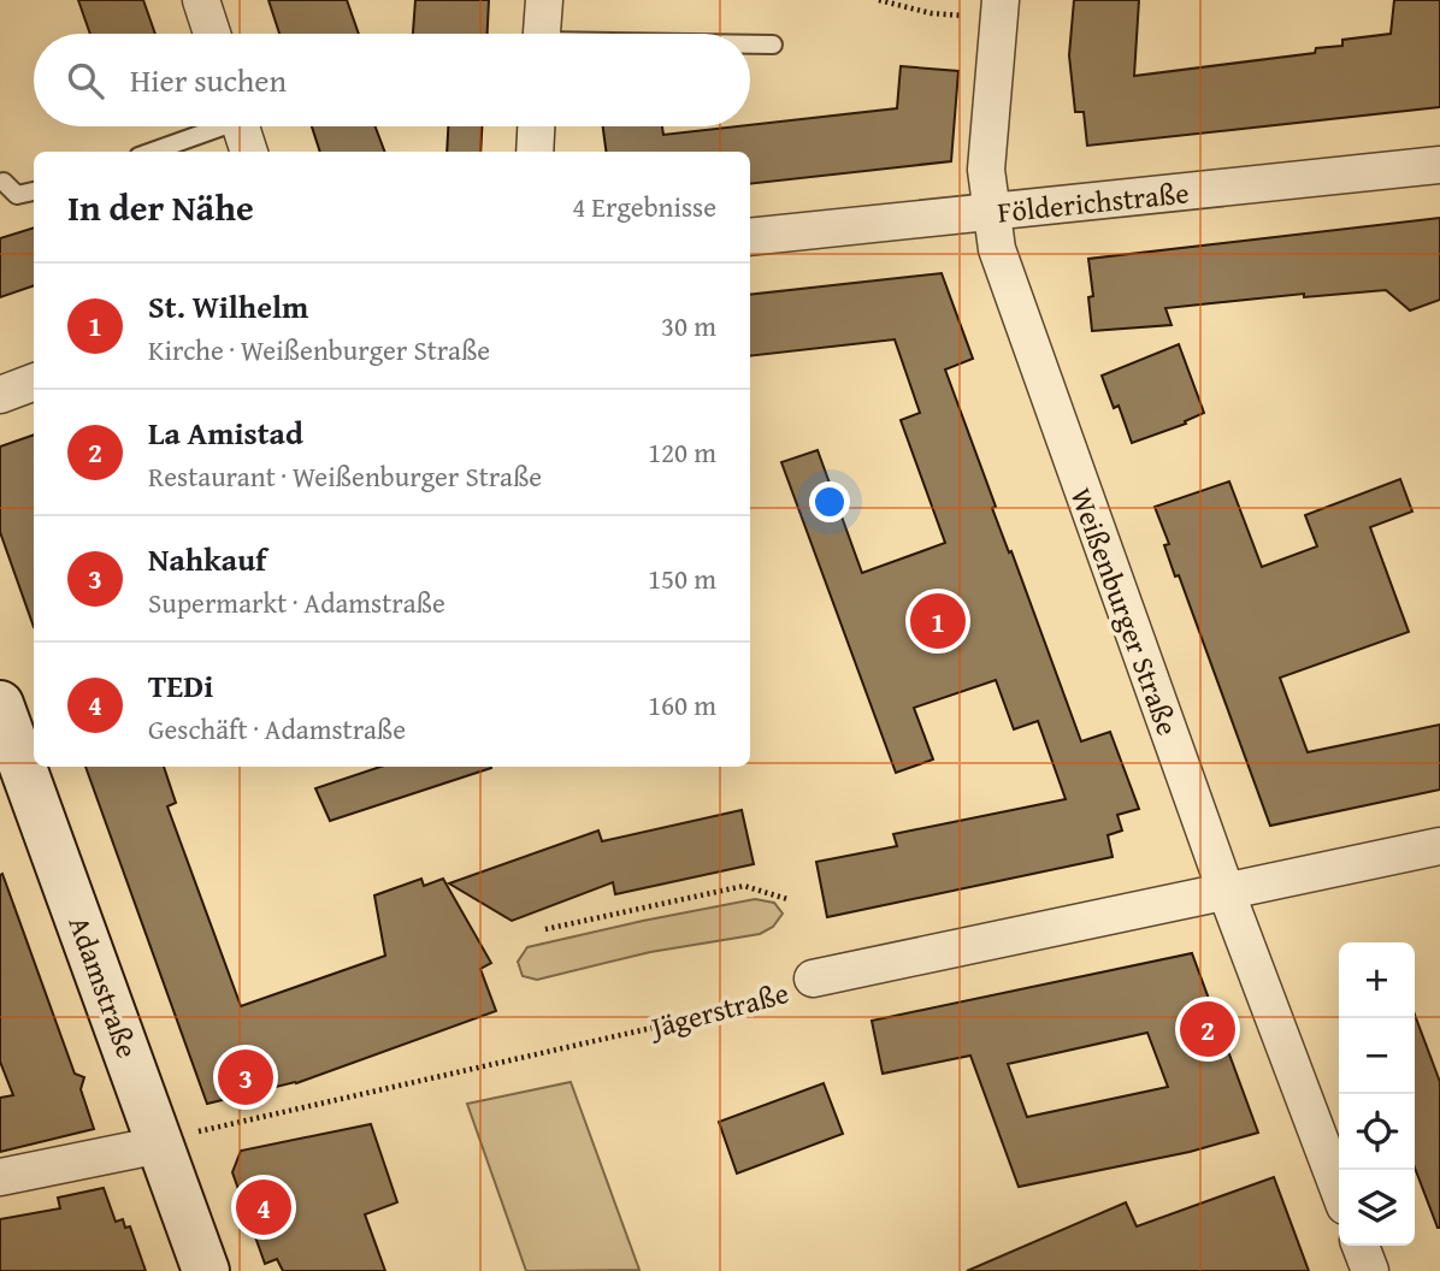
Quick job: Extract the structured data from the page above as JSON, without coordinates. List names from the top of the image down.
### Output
{
  "streets": {
    "street": [
      "Földerichstraße",
      "Weißenburger Straße",
      "Adamstraße",
      "Jägerstraße"
    ]
  },
  "crossings": [
    ["Földerichstraße", "Weißenburger Straße"],
    ["Weißenburger Straße", "Jägerstraße"],
    ["Adamstraße", "Jägerstraße"]
  ],
  "page": {
    "search": "Hier suchen",
    "heading": ["In der Nähe", "4 Ergebnisse"],
    "list": [
      {
        "mark": "1",
        "name": "St. Wilhelm",
        "note": "Kirche · Weißenburger Straße",
        "value": "30 m"
      },
      {
        "mark": "2",
        "name": "La Amistad",
        "note": "Restaurant · Weißenburger Straße",
        "value": "120 m"
      },
      {
        "mark": "3",
        "name": "Nahkauf",
        "note": "Supermarkt · Adamstraße",
        "value": "150 m"
      },
      {
        "mark": "4",
        "name": "TEDi",
        "note": "Geschäft · Adamstraße",
        "value": "160 m"
      }
    ],
    "pins": [
      "1",
      "2",
      "3",
      "4"
    ],
    "map_buttons": ["+", "−"]
  }
}
